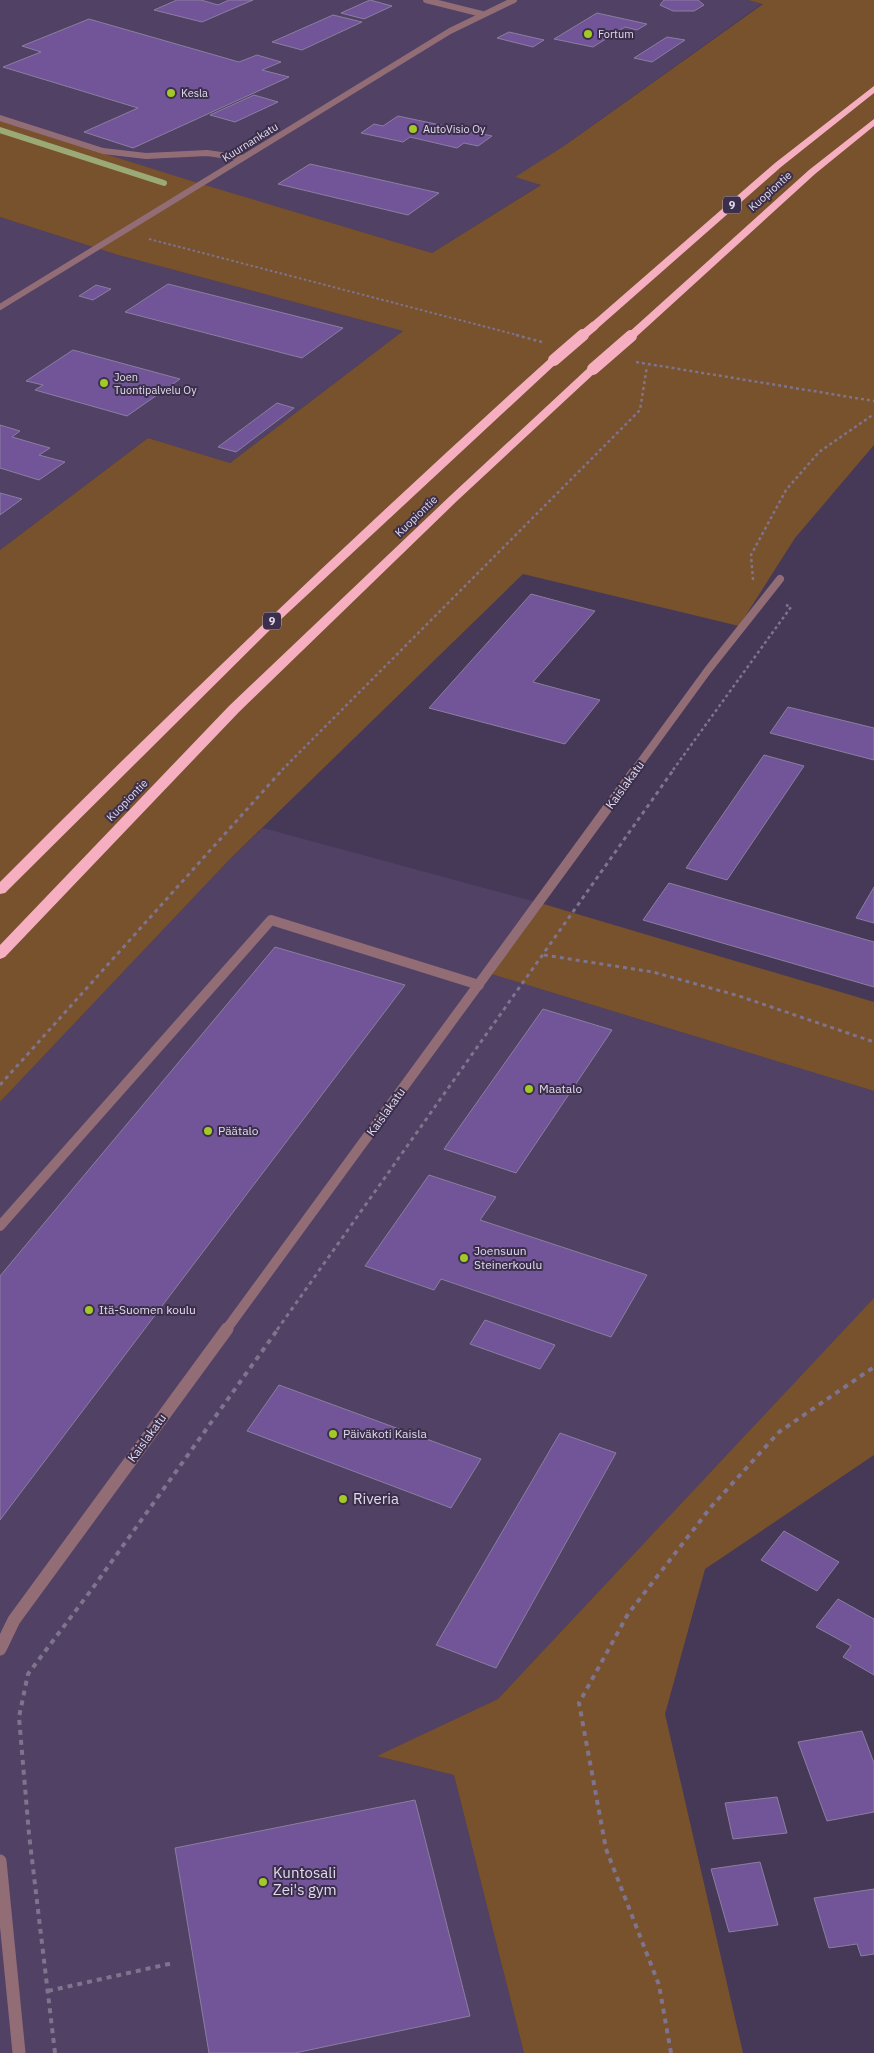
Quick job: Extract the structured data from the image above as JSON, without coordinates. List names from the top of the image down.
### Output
{
  "streets": {
    "highway": ["Kuopiontie", "9"],
    "street": ["Kuurnankatu", "Kaislakatu"]
  },
  "places": [
    "Fortum",
    "Kesla",
    "AutoVisio Oy",
    "Joen Tuontipalvelu Oy",
    "Maatalo",
    "Päätalo",
    "Joensuun Steinerkoulu",
    "Itä-Suomen koulu",
    "Päiväkoti Kaisla",
    "Riveria",
    "Kuntosali Zei's gym"
  ]
}
